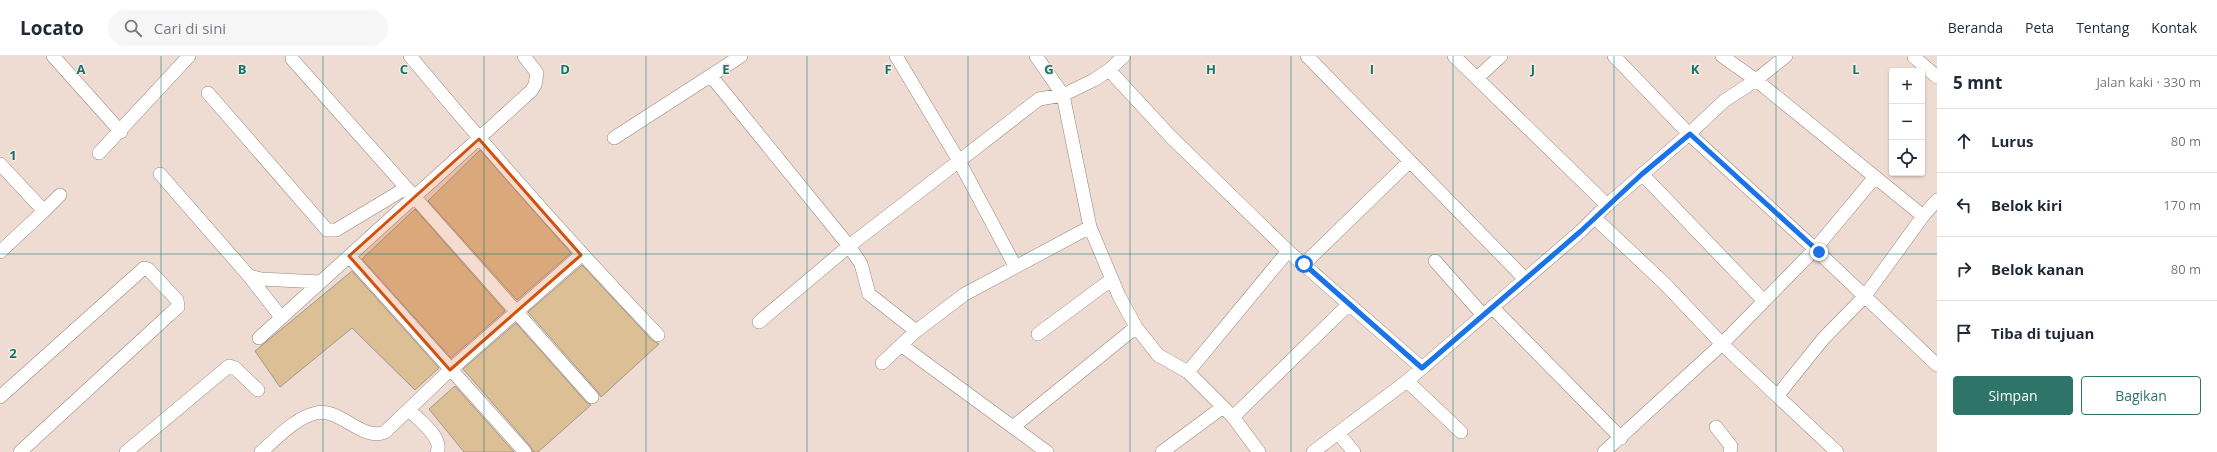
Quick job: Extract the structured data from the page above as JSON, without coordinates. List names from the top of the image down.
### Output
{
  "page": {
    "header": "Locato",
    "search": "Cari di sini",
    "nav": [
      "Beranda",
      "Peta",
      "Tentang",
      "Kontak"
    ],
    "heading": ["5 mnt", "Jalan kaki · 330 m"],
    "map_buttons": ["+", "−"],
    "list": [
      ["Lurus", "80 m"],
      ["Belok kiri", "170 m"],
      ["Belok kanan", "80 m"],
      "Tiba di tujuan"
    ],
    "buttons": ["Simpan", "Bagikan"]
  },
  "grid": {
    "columns": [
      "A",
      "B",
      "C",
      "D",
      "E",
      "F",
      "G",
      "H",
      "I",
      "J",
      "K",
      "L"
    ],
    "rows": ["1", "2"]
  }
}
